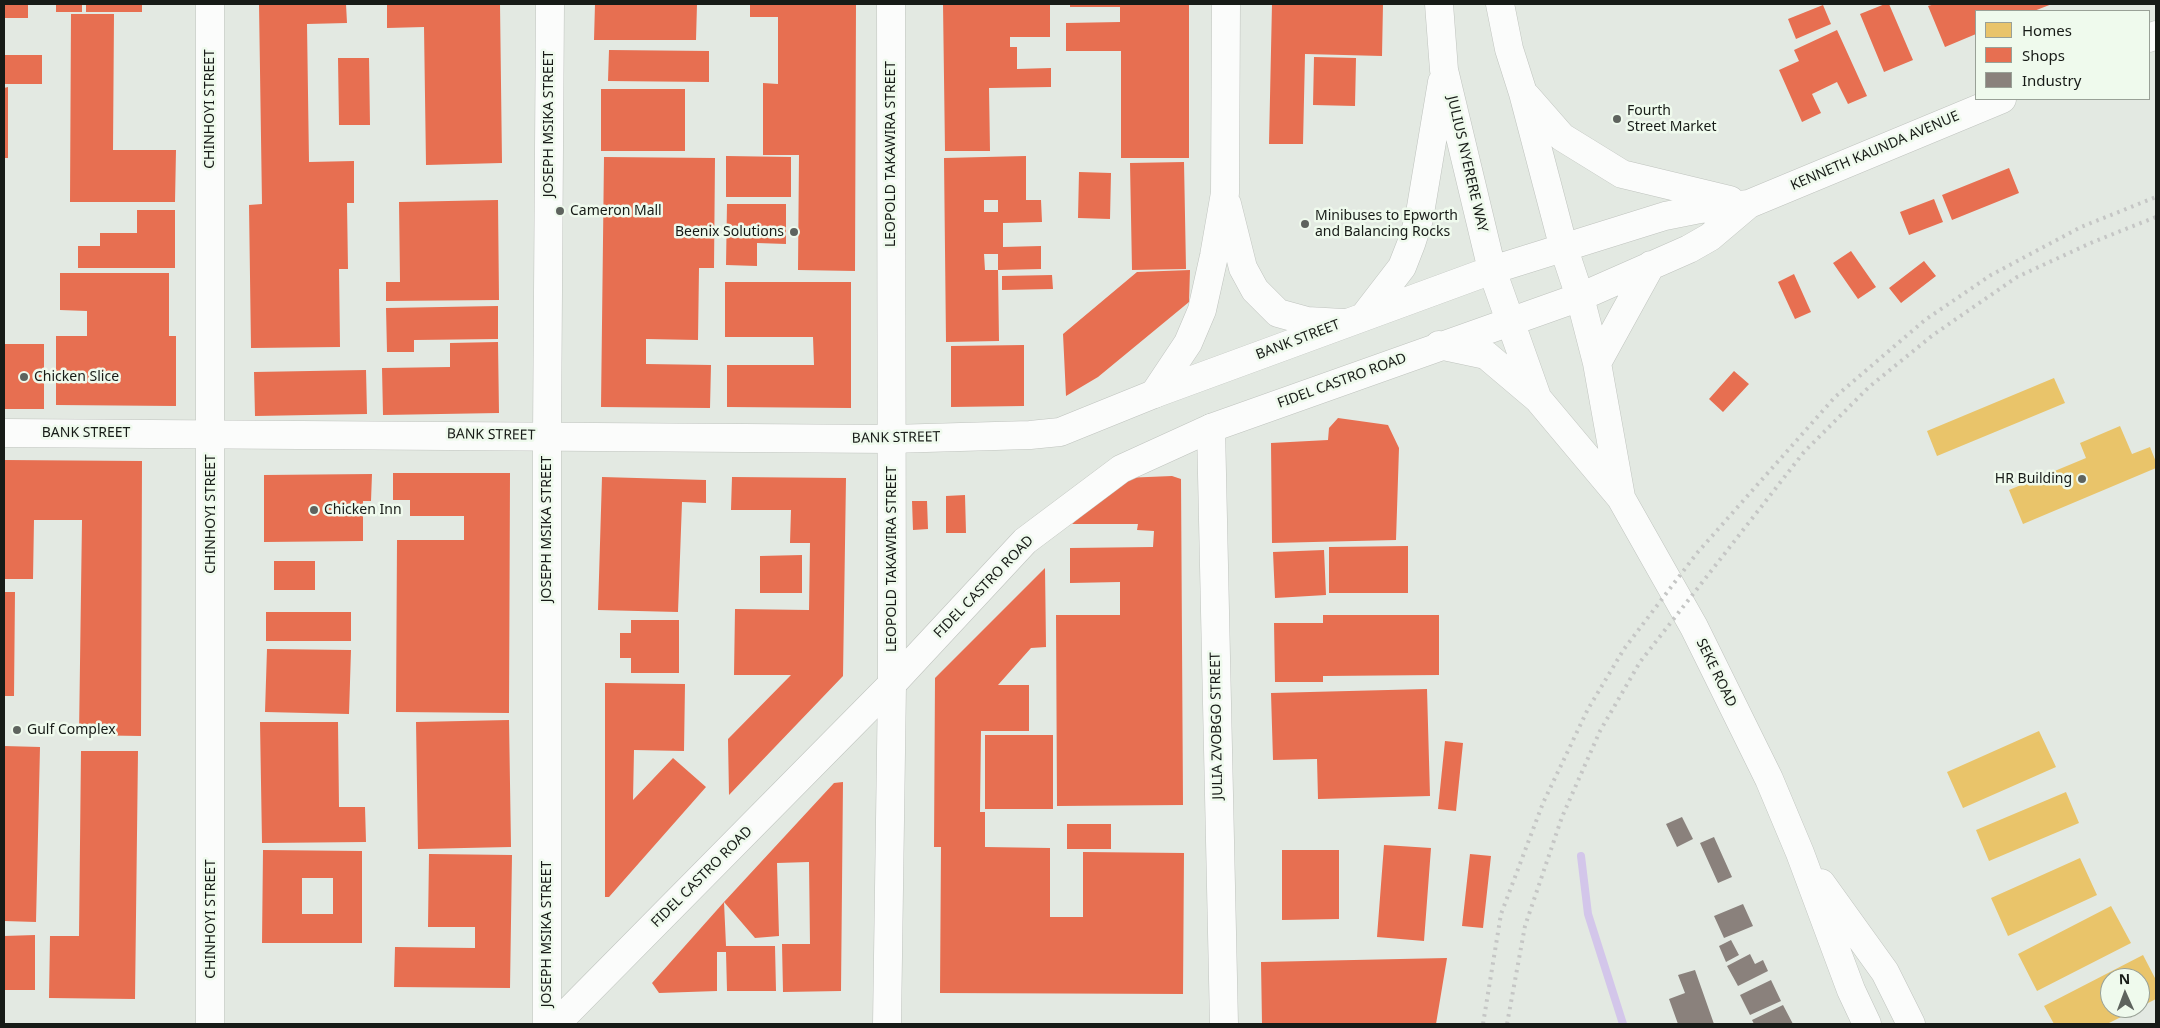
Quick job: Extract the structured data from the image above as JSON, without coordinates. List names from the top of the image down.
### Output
{
  "streets": {
    "main road": [
      "CHINHOYI STREET",
      "JOSEPH MSIKA STREET",
      "KENNETH KAUNDA AVENUE",
      "LEOPOLD TAKAWIRA STREET",
      "JULIUS NYERERE WAY",
      "BANK STREET",
      "FIDEL CASTRO ROAD",
      "SEKE ROAD",
      "JULIA ZVOBGO STREET"
    ]
  },
  "crossings": [
    ["CHINHOYI STREET", "BANK STREET"],
    ["JOSEPH MSIKA STREET", "BANK STREET"],
    ["KENNETH KAUNDA AVENUE", "BANK STREET"],
    ["KENNETH KAUNDA AVENUE", "FIDEL CASTRO ROAD"],
    ["LEOPOLD TAKAWIRA STREET", "BANK STREET"],
    ["LEOPOLD TAKAWIRA STREET", "FIDEL CASTRO ROAD"],
    ["JULIUS NYERERE WAY", "BANK STREET"],
    ["JULIUS NYERERE WAY", "FIDEL CASTRO ROAD"],
    ["BANK STREET", "FIDEL CASTRO ROAD"],
    ["FIDEL CASTRO ROAD", "JULIA ZVOBGO STREET"]
  ],
  "places": [
    "Fourth Street Market",
    "Cameron Mall",
    "Minibuses to Epworth and Balancing Rocks",
    "Beenix Solutions",
    "Chicken Slice",
    "HR Building",
    "Chicken Inn",
    "Gulf Complex"
  ],
  "legend": ["Homes", "Shops", "Industry"],
  "north": "top"
}
